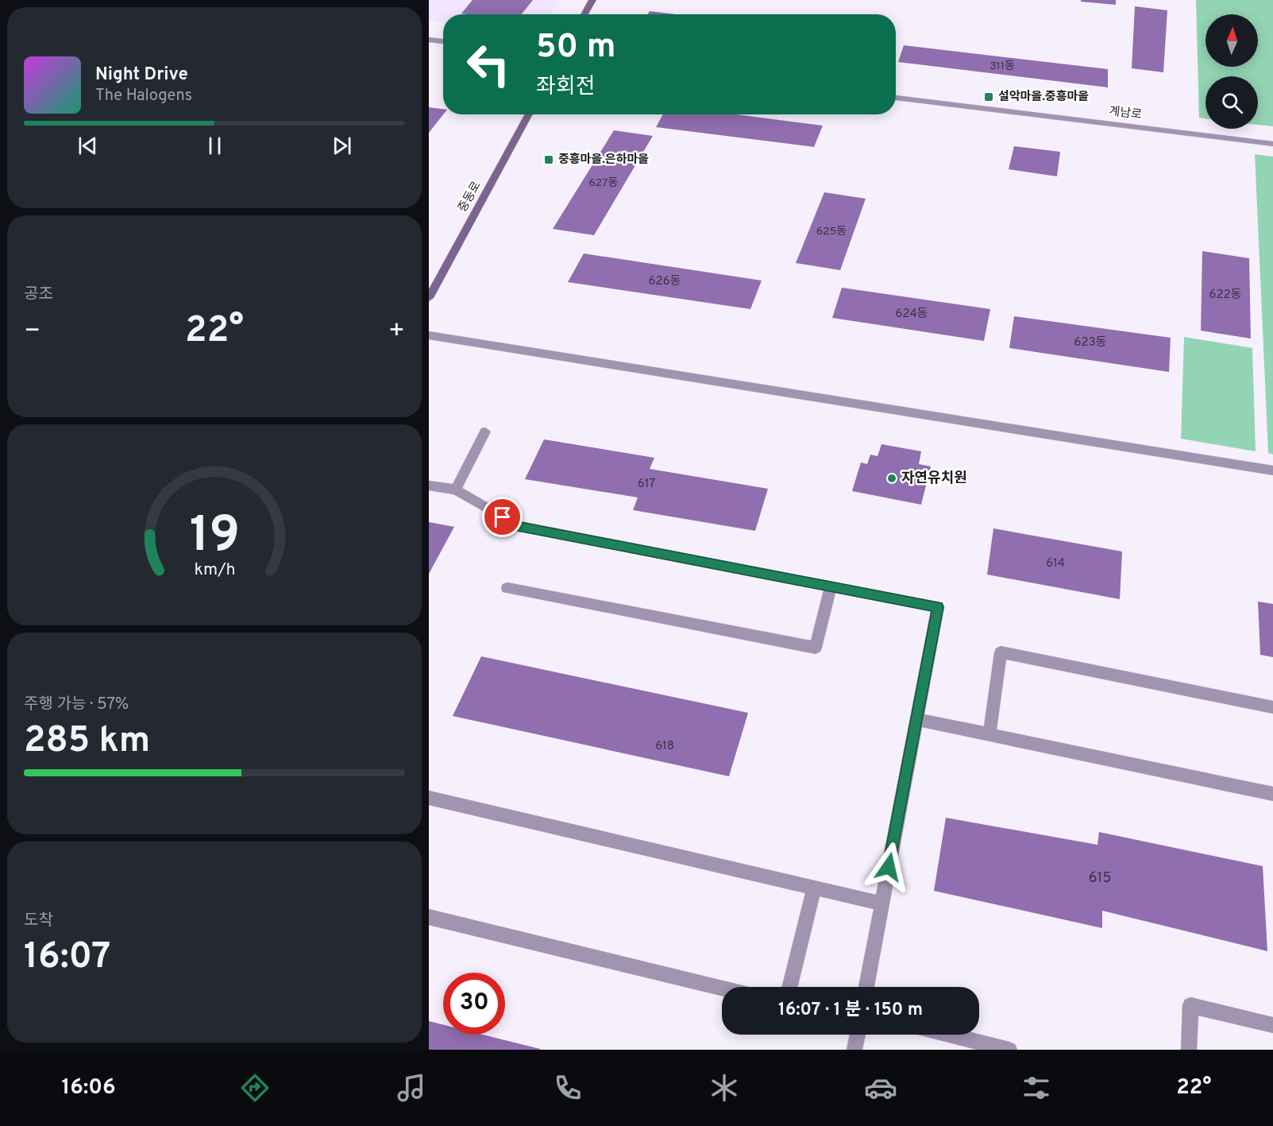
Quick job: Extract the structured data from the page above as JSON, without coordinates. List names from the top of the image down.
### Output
{
  "streets": {
    "street": ["계남로", "중동로"]
  },
  "places": {
    "transit": ["설악마을.중흥마을", "중흥마을.은하마을"],
    "other": ["자연유치원"]
  },
  "house_numbers": [
    "311동",
    "627동",
    "625동",
    "626동",
    "622동",
    "624동",
    "623동",
    "617",
    "614",
    "618",
    "615"
  ],
  "north": "top",
  "page": {
    "turn": ["50 m", "좌회전"],
    "song": ["Night Drive", "The Halogens"],
    "tile": [
      "공조",
      ["주행 가능 · 57%", "285 km"],
      ["도착", "16:07"]
    ],
    "heat": ["−", "22°", "+"],
    "limit": "30",
    "trip": "16:07 · 1 분 · 150 m",
    "tabs": ["16:06", "22°"],
    "gauge": ["19", "km/h"]
  }
}
